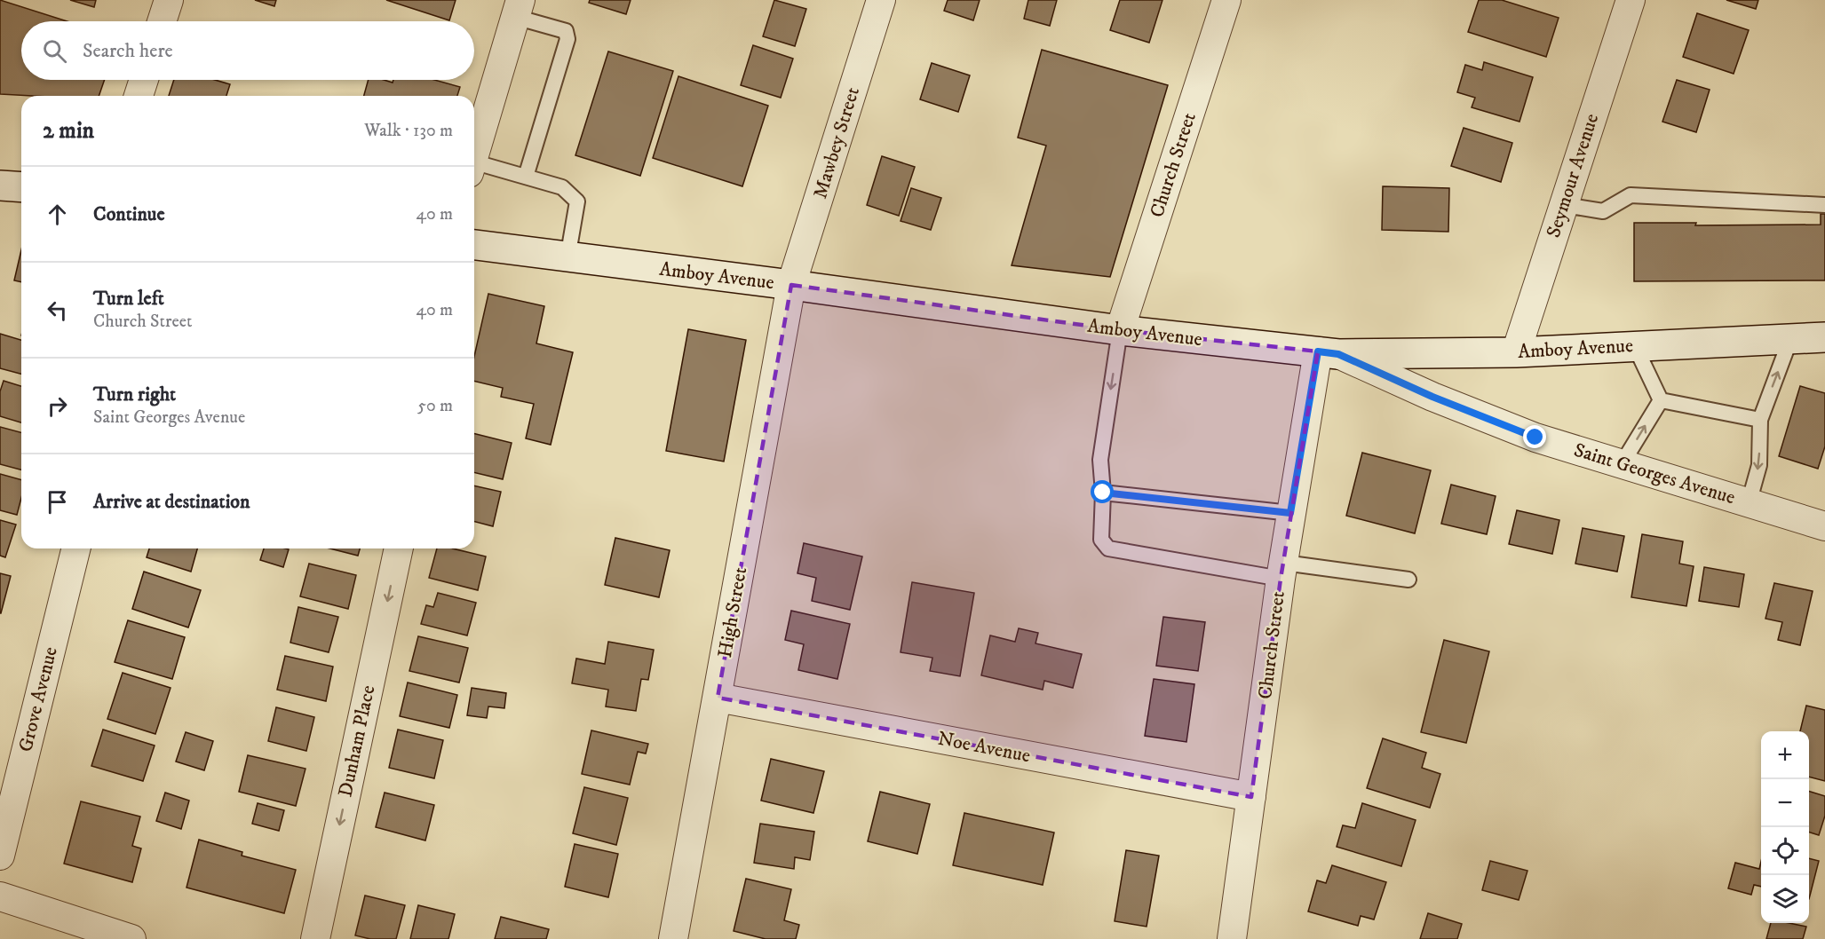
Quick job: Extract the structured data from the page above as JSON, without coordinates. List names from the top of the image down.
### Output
{
  "streets": {
    "main road": ["Amboy Avenue"],
    "street": [
      "Mawbey Street",
      "Church Street",
      "Seymour Avenue",
      "Saint Georges Avenue",
      "High Street",
      "Grove Avenue",
      "Dunham Place",
      "Noe Avenue"
    ]
  },
  "crossings": [
    ["Mawbey Street", "Amboy Avenue"],
    ["Mawbey Street", "High Street"],
    ["Church Street", "Amboy Avenue"],
    ["Church Street", "Saint Georges Avenue"],
    ["Church Street", "Noe Avenue"],
    ["Seymour Avenue", "Amboy Avenue"],
    ["Amboy Avenue", "Saint Georges Avenue"],
    ["Amboy Avenue", "High Street"],
    ["High Street", "Noe Avenue"]
  ],
  "one_way": ["Dunham Place"],
  "page": {
    "search": "Search here",
    "heading": ["2 min", "Walk · 130 m"],
    "list": [
      ["Continue", "40 m"],
      ["Turn left", "Church Street", "40 m"],
      ["Turn right", "Saint Georges Avenue", "50 m"],
      "Arrive at destination"
    ],
    "map_buttons": ["+", "−"]
  }
}
